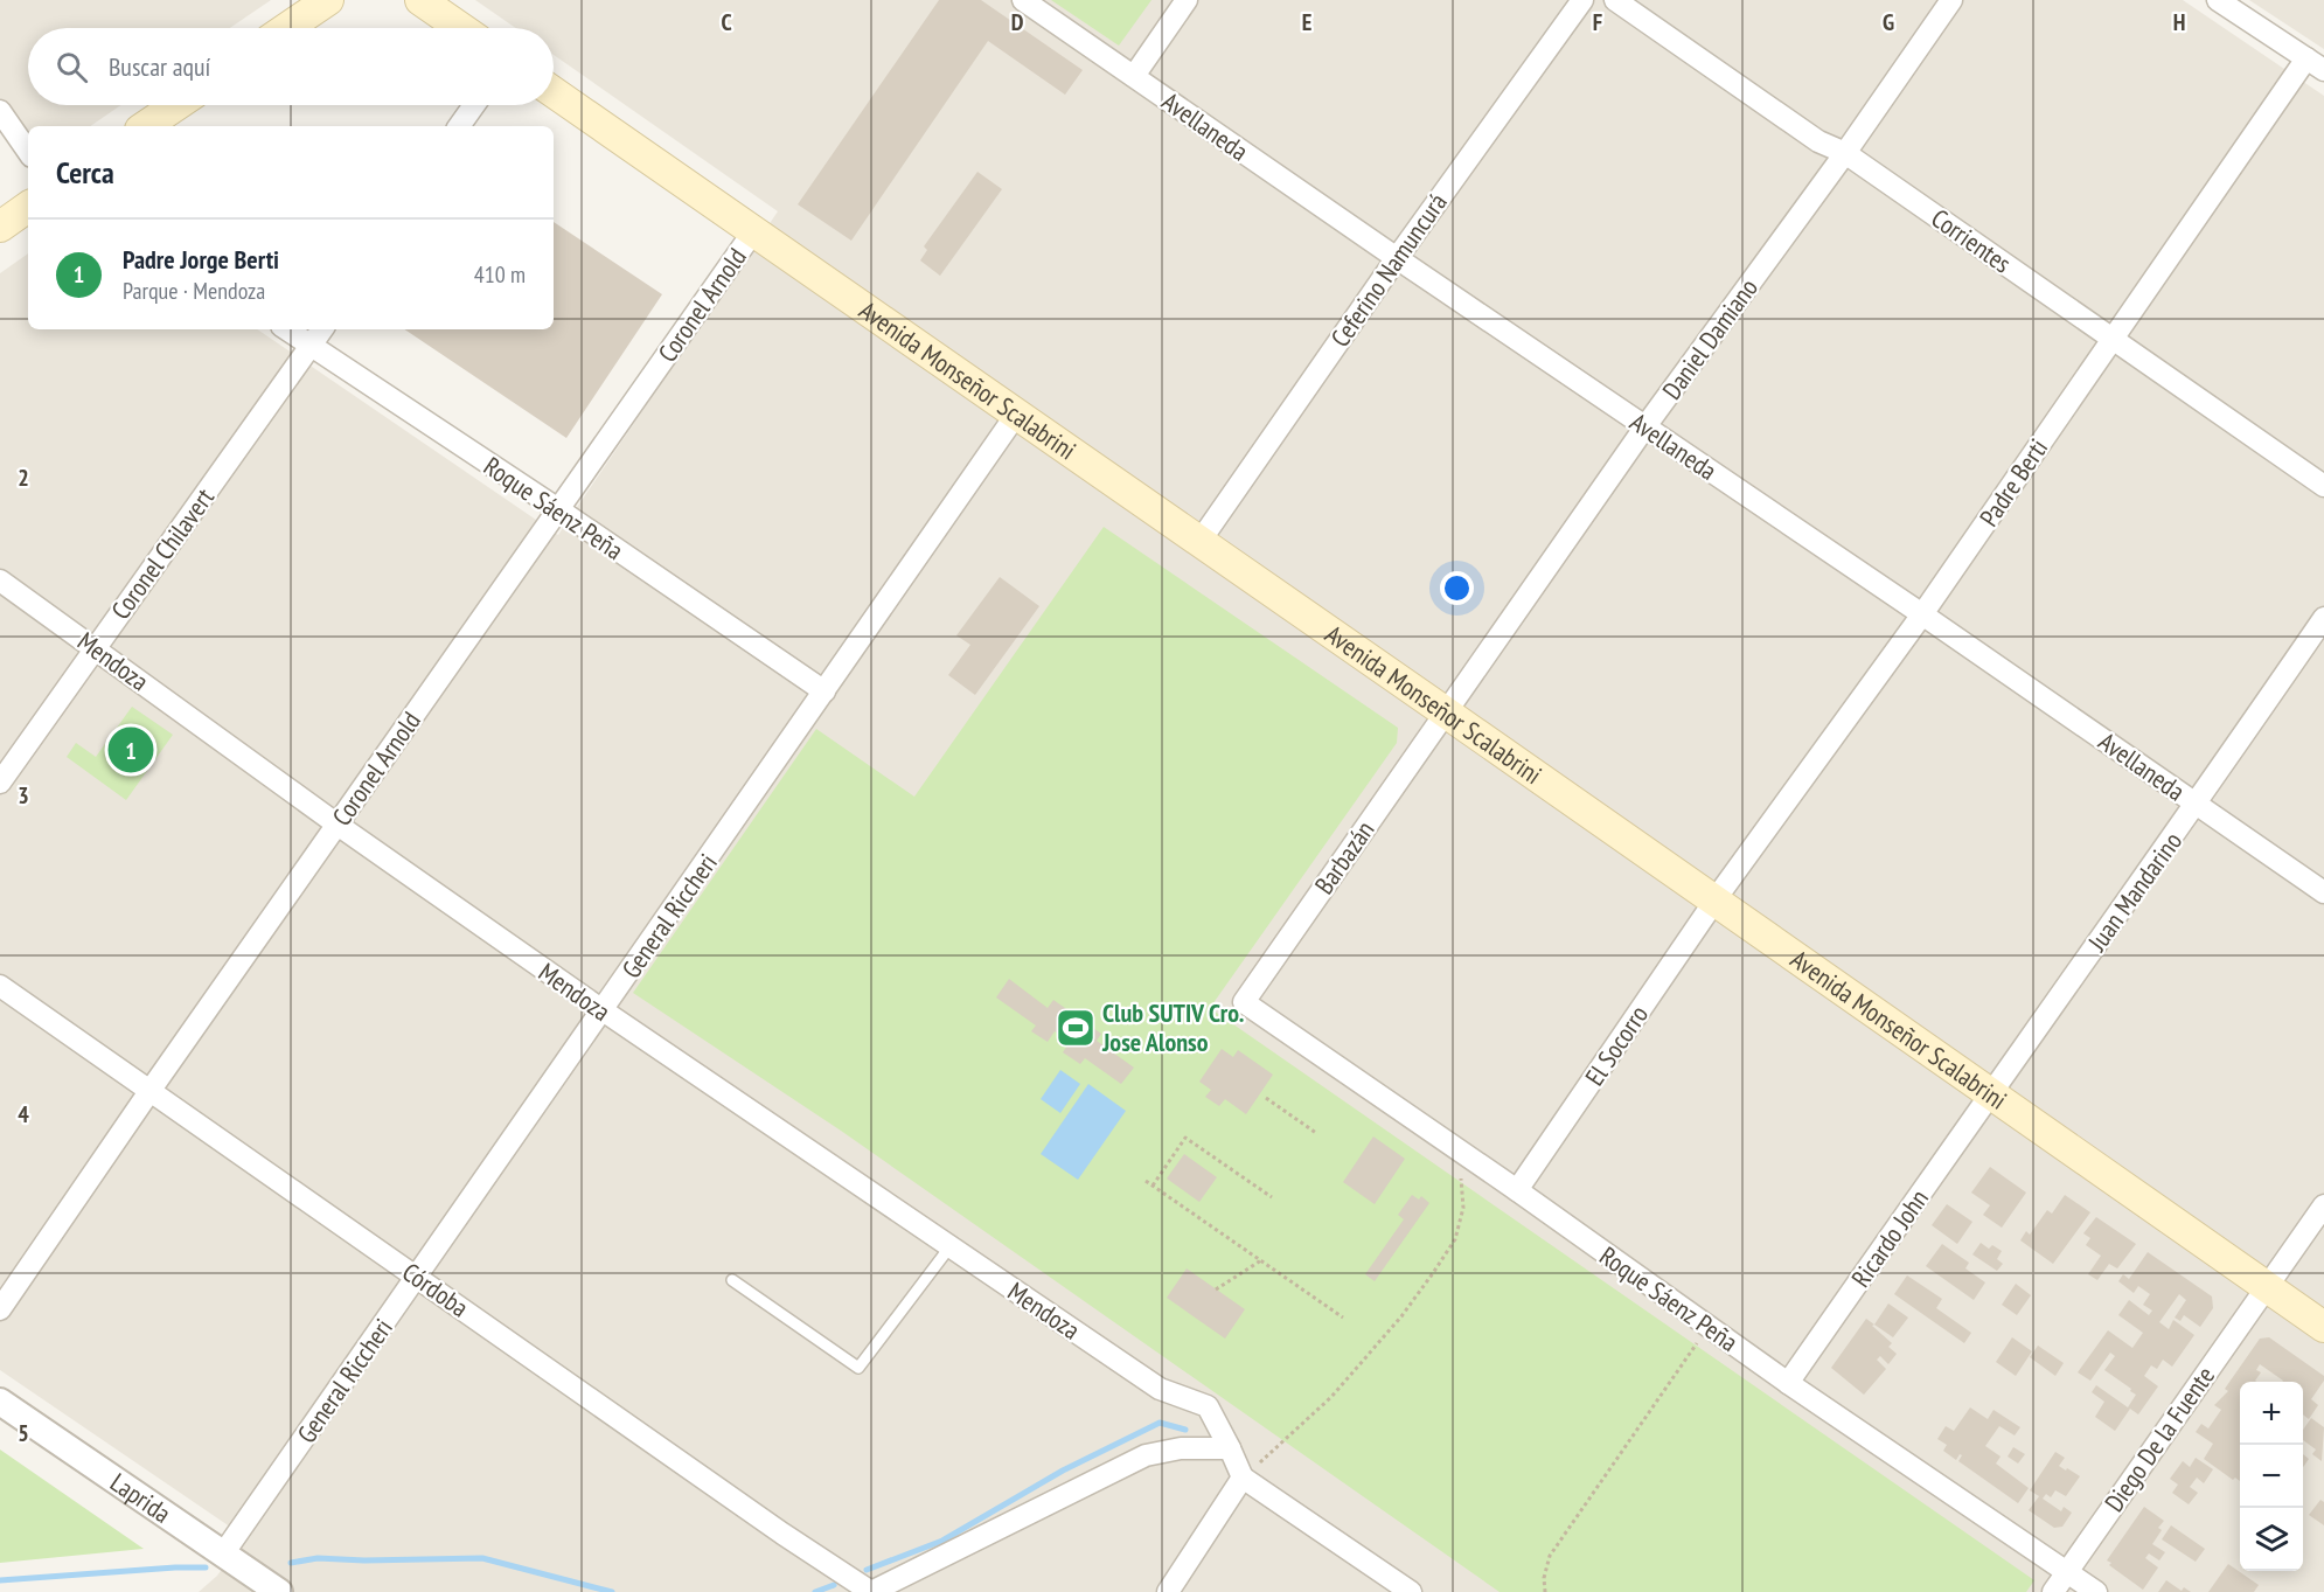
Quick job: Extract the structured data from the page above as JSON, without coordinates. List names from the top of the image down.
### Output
{
  "streets": {
    "main road": ["Avenida Monseñor Scalabrini"],
    "street": [
      "Avellaneda",
      "Corrientes",
      "Ceferino Namuncurá",
      "Coronel Arnold",
      "Daniel Damiano",
      "Padre Berti",
      "Roque Sáenz Peña",
      "Coronel Chilavert",
      "Mendoza",
      "Barbazán",
      "Juan Mandarino",
      "General Riccheri",
      "El Socorro",
      "Ricardo John",
      "Córdoba",
      "Diego De la Fuente",
      "Laprida"
    ]
  },
  "crossings": [
    ["Avellaneda", "Ceferino Namuncurá"],
    ["Avellaneda", "Daniel Damiano"],
    ["Avellaneda", "Padre Berti"],
    ["Avellaneda", "Juan Mandarino"],
    ["Corrientes", "Daniel Damiano"],
    ["Corrientes", "Padre Berti"],
    ["Ceferino Namuncurá", "Avenida Monseñor Scalabrini"],
    ["Coronel Arnold", "Avenida Monseñor Scalabrini"],
    ["Coronel Arnold", "Roque Sáenz Peña"],
    ["Coronel Arnold", "Mendoza"],
    ["Coronel Arnold", "Córdoba"],
    ["Daniel Damiano", "Avenida Monseñor Scalabrini"],
    ["Daniel Damiano", "Barbazán"],
    ["Avenida Monseñor Scalabrini", "Padre Berti"],
    ["Avenida Monseñor Scalabrini", "Barbazán"],
    ["Avenida Monseñor Scalabrini", "Juan Mandarino"],
    ["Avenida Monseñor Scalabrini", "General Riccheri"],
    ["Avenida Monseñor Scalabrini", "El Socorro"],
    ["Avenida Monseñor Scalabrini", "Ricardo John"],
    ["Avenida Monseñor Scalabrini", "Diego De la Fuente"],
    ["Padre Berti", "El Socorro"],
    ["Roque Sáenz Peña", "Coronel Chilavert"],
    ["Roque Sáenz Peña", "Barbazán"],
    ["Roque Sáenz Peña", "General Riccheri"],
    ["Roque Sáenz Peña", "El Socorro"],
    ["Roque Sáenz Peña", "Ricardo John"],
    ["Roque Sáenz Peña", "Diego De la Fuente"],
    ["Coronel Chilavert", "Mendoza"],
    ["Mendoza", "General Riccheri"],
    ["Juan Mandarino", "Ricardo John"],
    ["General Riccheri", "Córdoba"],
    ["General Riccheri", "Laprida"]
  ],
  "places": {
    "sports": ["Club SUTIV Cro. Jose Alonso"]
  },
  "page": {
    "search": "Buscar aquí",
    "heading": "Cerca",
    "list": [
      {
        "mark": "1",
        "name": "Padre Jorge Berti",
        "note": "Parque · Mendoza",
        "value": "410 m"
      }
    ],
    "pins": "1",
    "map_buttons": ["+", "−"]
  },
  "grid": {
    "columns": [
      "C",
      "D",
      "E",
      "F",
      "G",
      "H"
    ],
    "rows": [
      "2",
      "3",
      "4",
      "5"
    ]
  }
}
